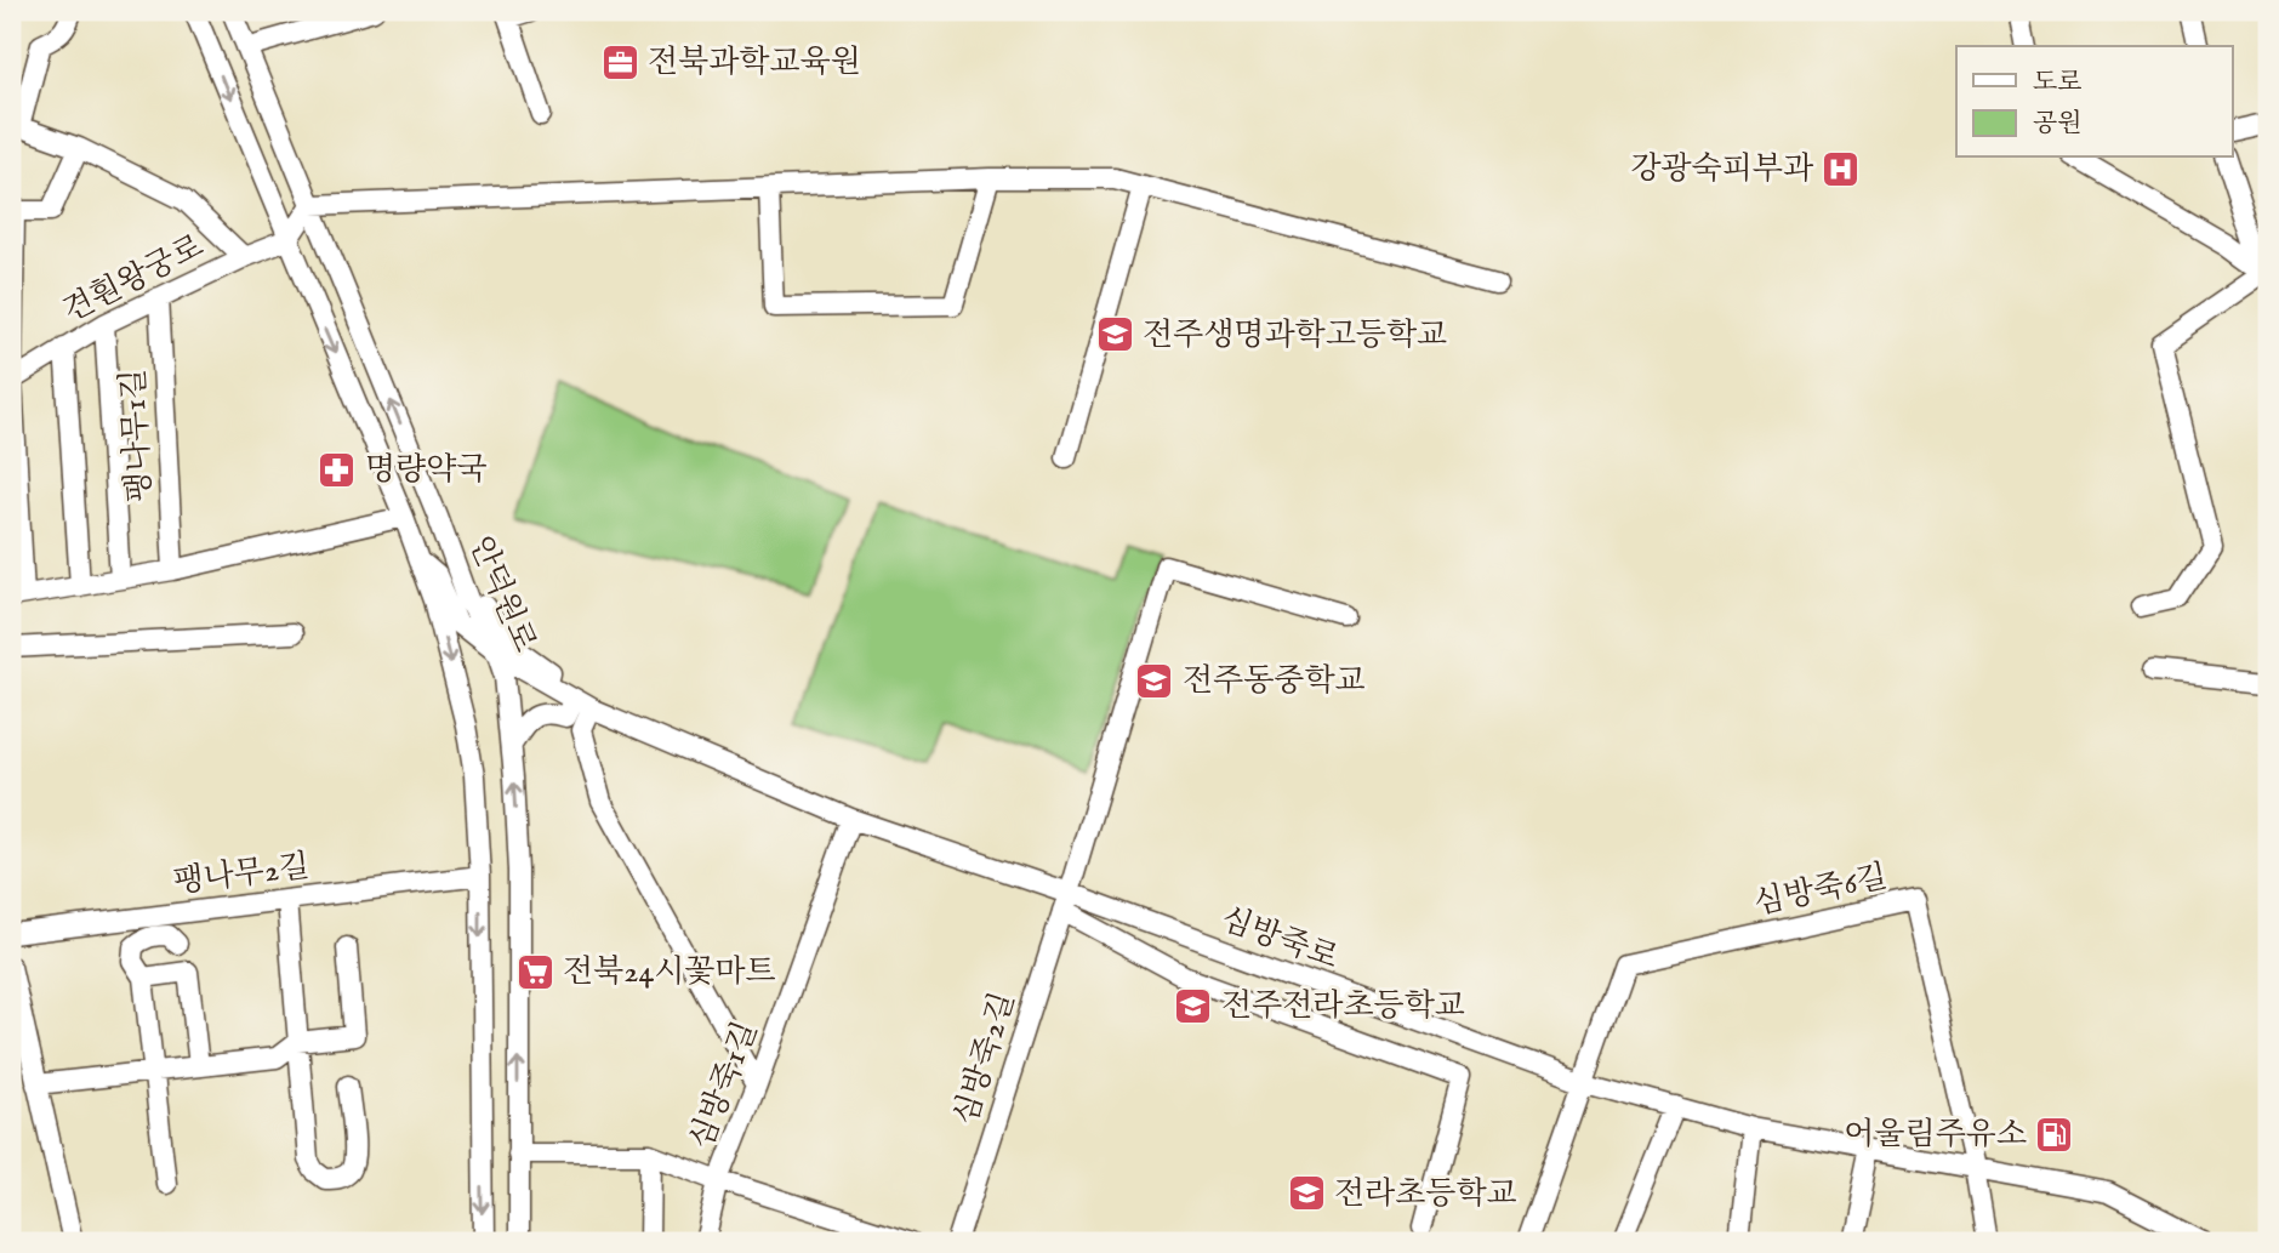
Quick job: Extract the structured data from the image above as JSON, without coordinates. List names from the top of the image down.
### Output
{
  "streets": {
    "street": [
      "견훤왕궁로",
      "팽나무1길",
      "안덕원로",
      "팽나무2길",
      "심방죽6길",
      "심방죽로",
      "심방죽2길",
      "심방죽1길"
    ]
  },
  "crossings": [
    ["견훤왕궁로", "팽나무1길"],
    ["견훤왕궁로", "안덕원로"],
    ["안덕원로", "팽나무2길"],
    ["안덕원로", "심방죽로"],
    ["안덕원로", "심방죽1길"],
    ["심방죽6길", "심방죽로"],
    ["심방죽로", "심방죽2길"],
    ["심방죽로", "심방죽1길"]
  ],
  "places": {
    "office": ["전북과학교육원"],
    "hospital": ["강광숙피부과"],
    "school or university": [
      "전주생명과학고등학교",
      "전주동중학교",
      "전주전라초등학교",
      "전라초등학교"
    ],
    "pharmacy": ["명량약국"],
    "supermarket": ["전북24시꽃마트"],
    "fuel station": ["어울림주유소"]
  },
  "legend": ["도로", "공원"]
}
